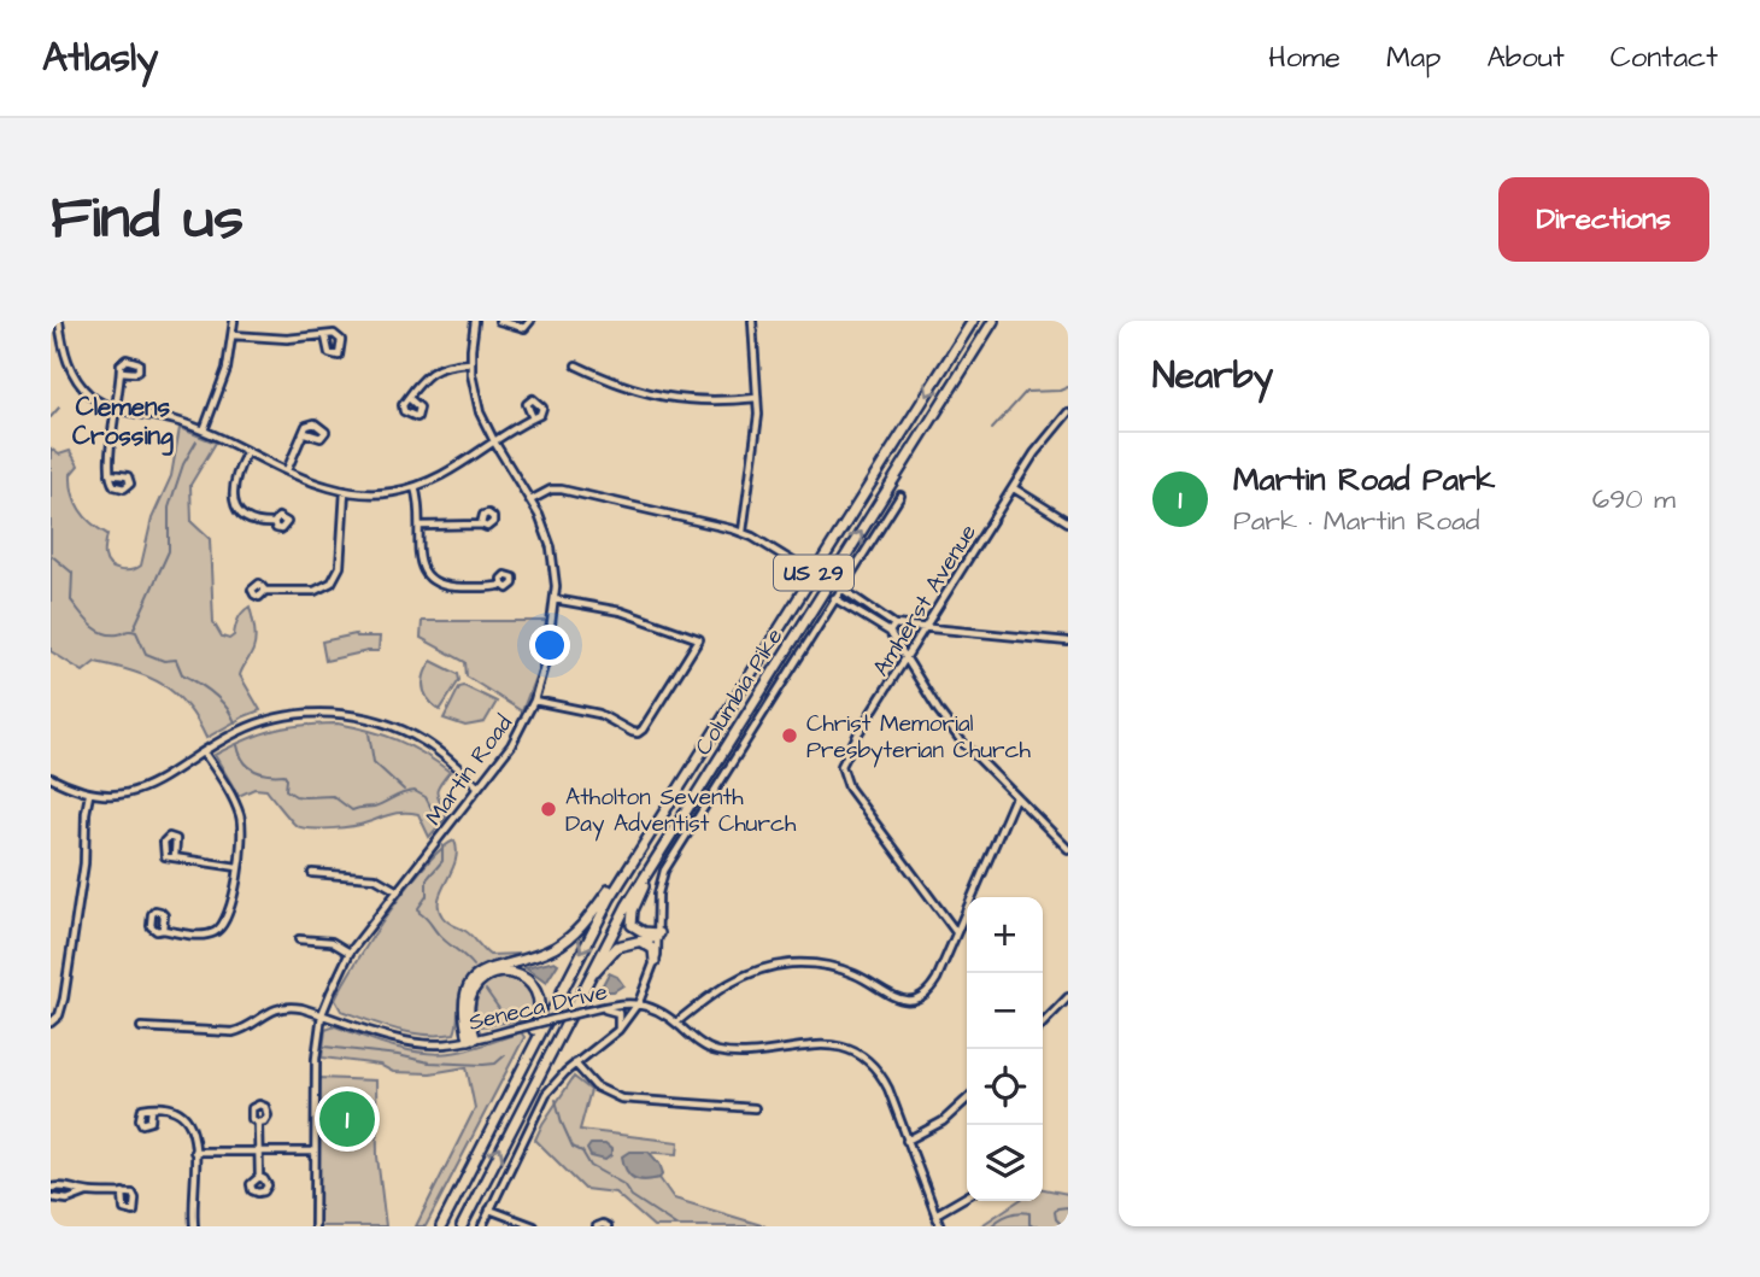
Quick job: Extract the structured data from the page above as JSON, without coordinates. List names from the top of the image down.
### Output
{
  "streets": {
    "highway": ["US 29", "Columbia Pike"],
    "street": ["Amherst Avenue", "Martin Road", "Seneca Drive"]
  },
  "crossings": [
    ["Martin Road", "Seneca Drive"]
  ],
  "districts": ["Clemens Crossing"],
  "places": ["Christ Memorial Presbyterian Church", "Atholton Seventh Day Adventist Church"],
  "page": {
    "header": "Atlasly",
    "nav": [
      "Home",
      "Map",
      "About",
      "Contact"
    ],
    "buttons": "Directions",
    "title": "Find us",
    "heading": "Nearby",
    "list": [
      {
        "mark": "1",
        "name": "Martin Road Park",
        "note": "Park · Martin Road",
        "value": "690 m"
      }
    ],
    "map_buttons": ["+", "−"],
    "pins": "1"
  }
}
